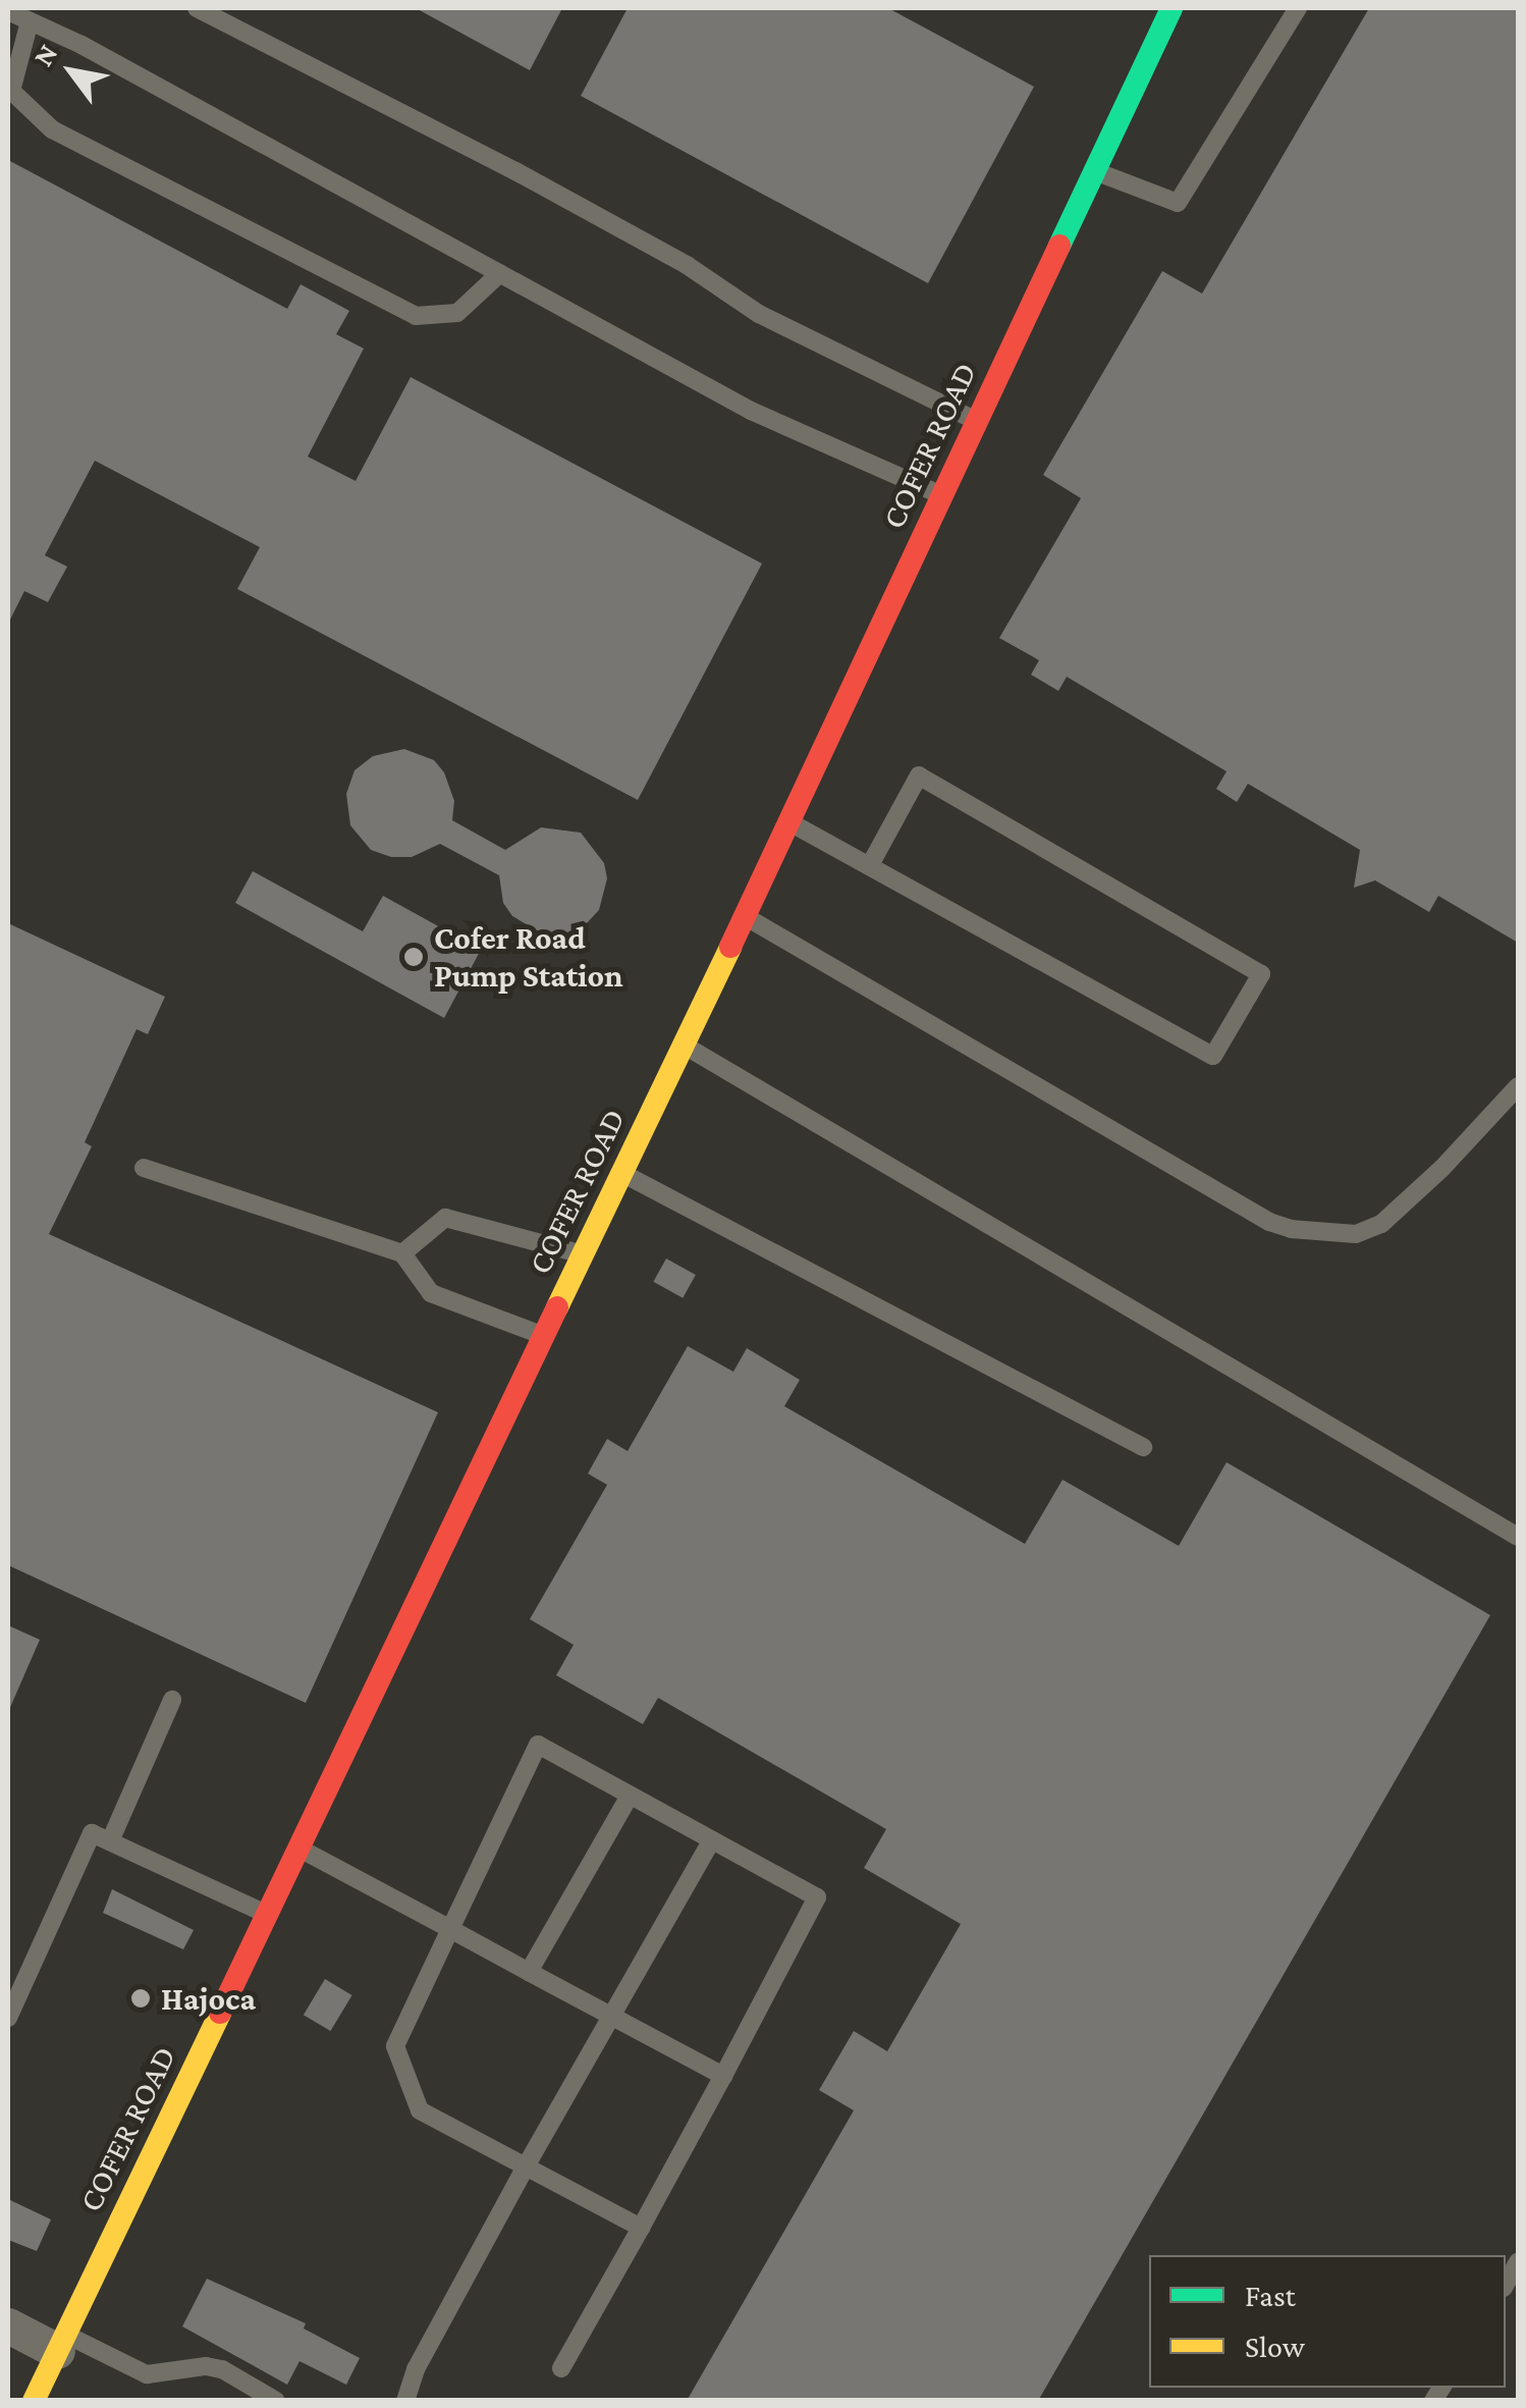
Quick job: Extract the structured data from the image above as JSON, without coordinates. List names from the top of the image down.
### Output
{
  "streets": {
    "street": ["COFER ROAD"]
  },
  "places": ["Cofer Road Pump Station", "Hajoca"],
  "legend": ["Fast", "Slow"],
  "north": "top left"
}
